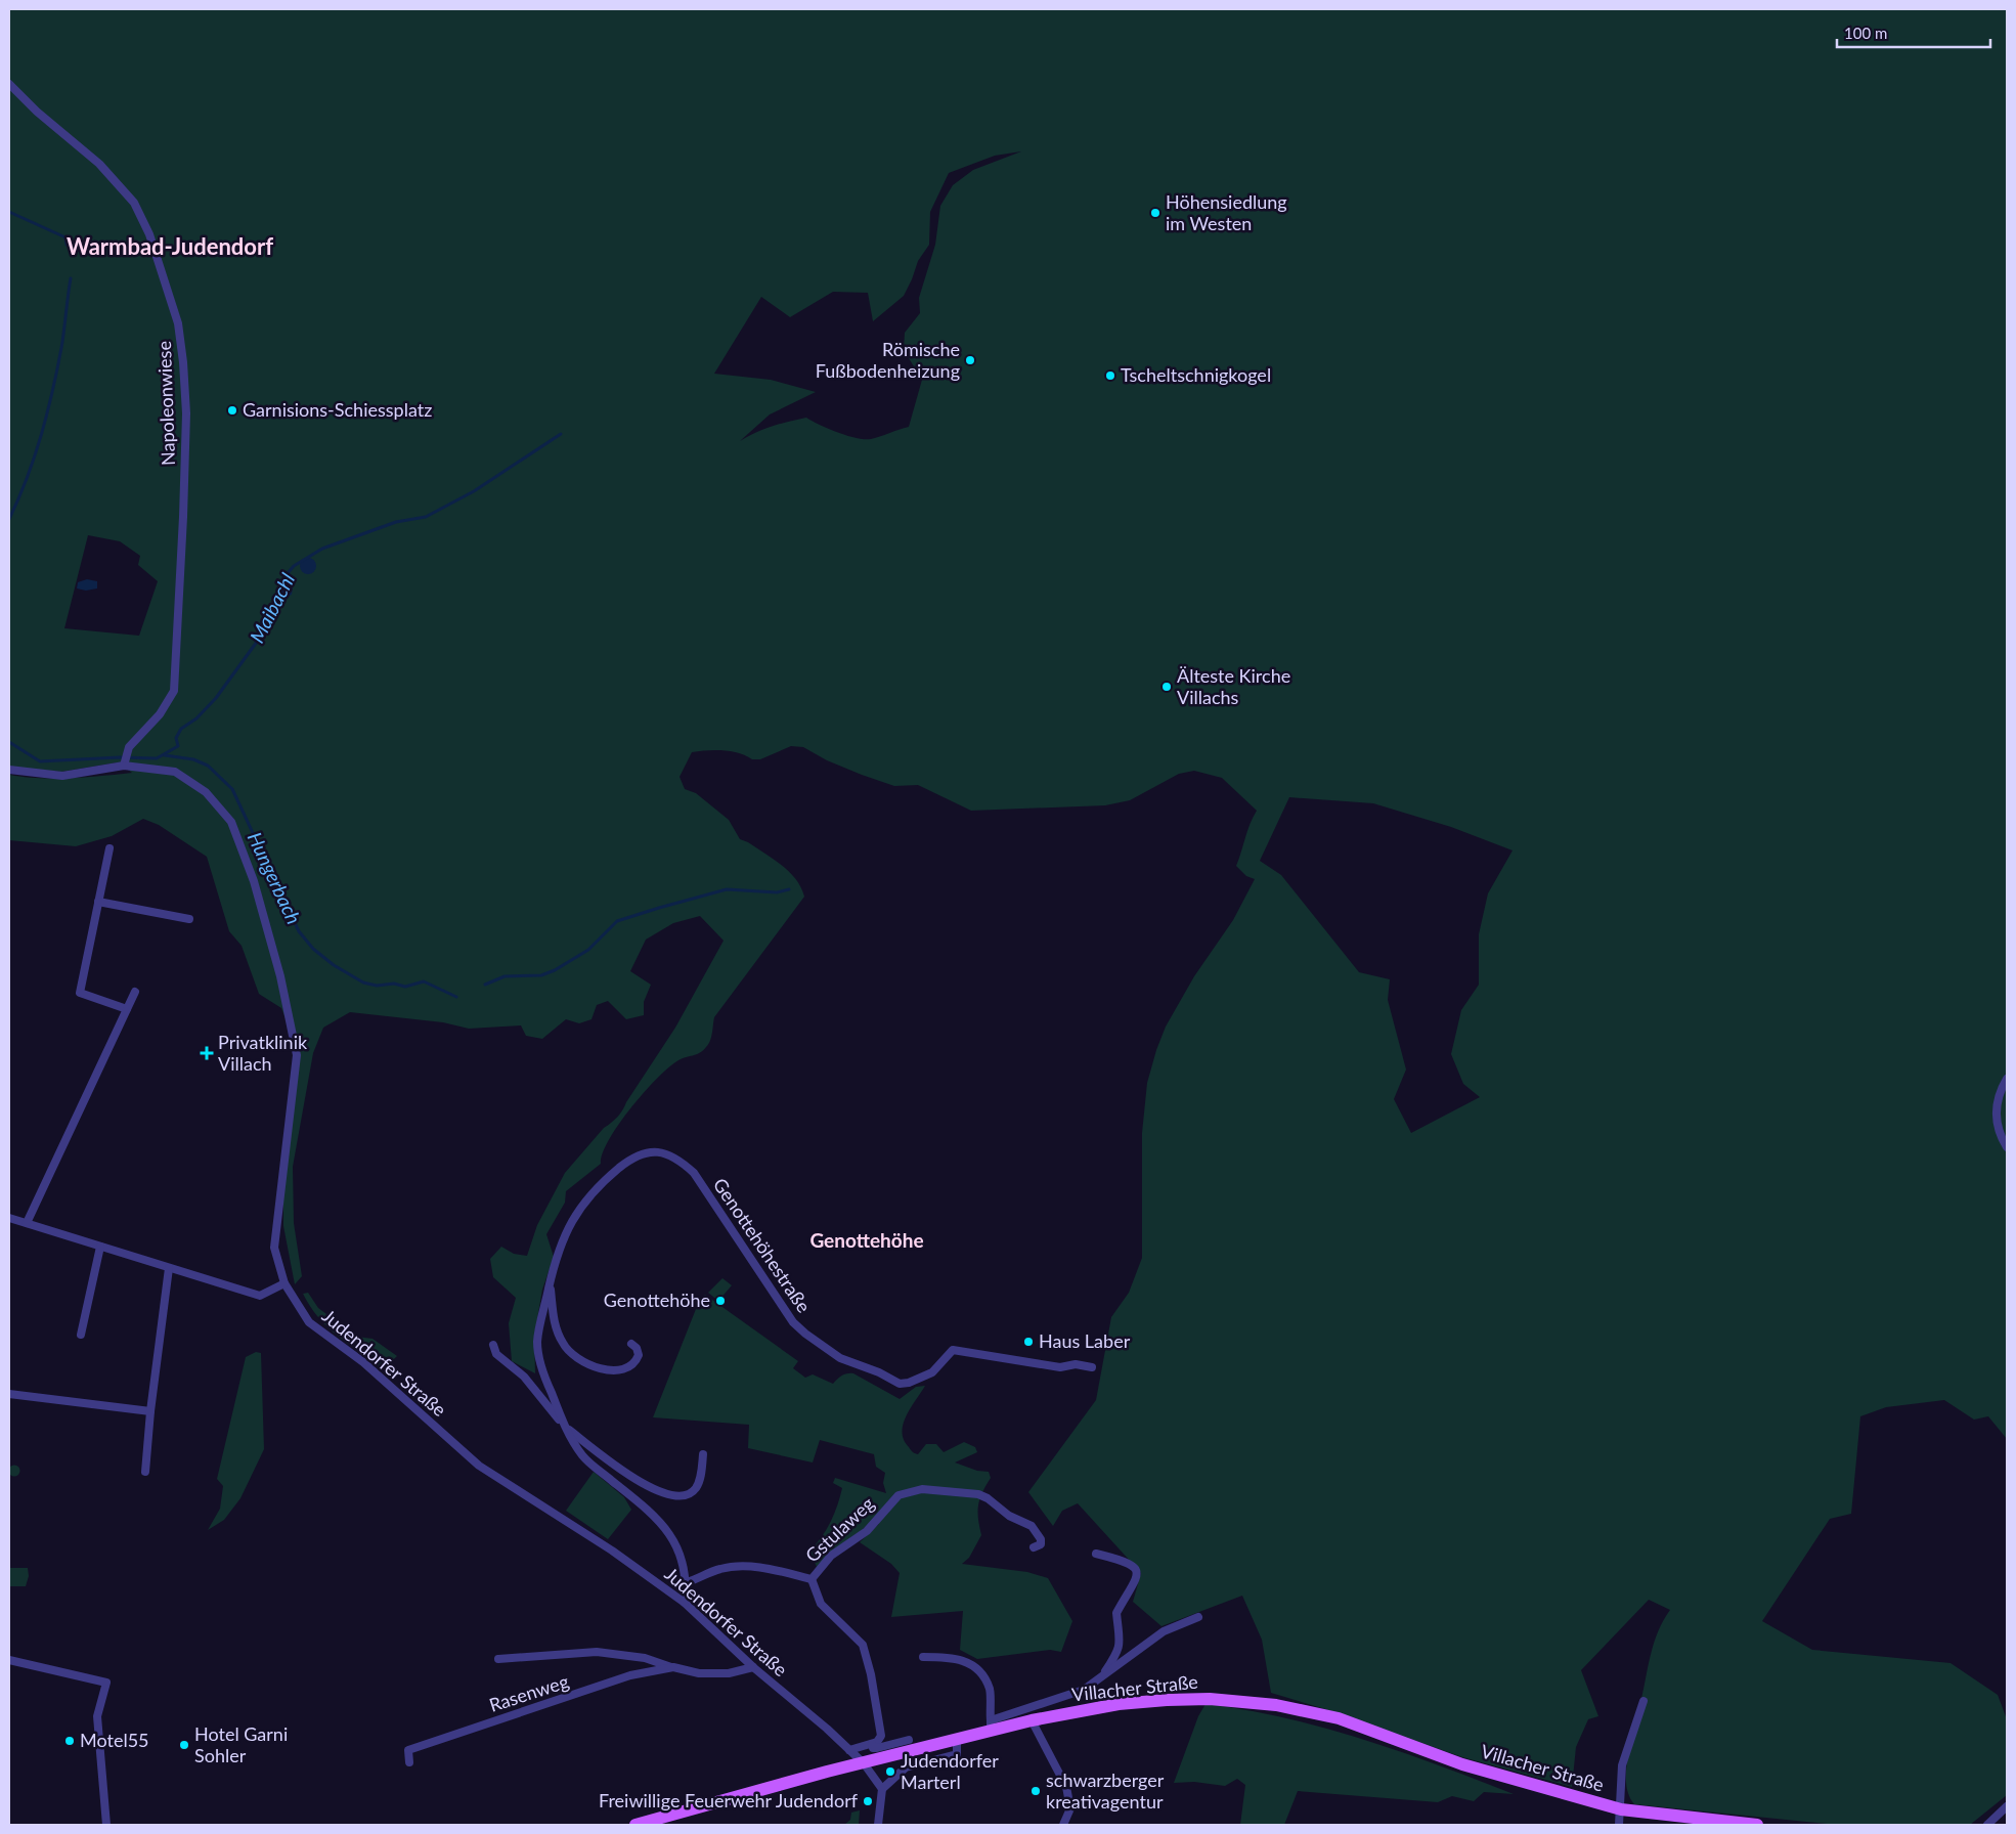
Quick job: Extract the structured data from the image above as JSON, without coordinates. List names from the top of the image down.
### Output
{
  "streets": {
    "main road": ["Villacher Straße"],
    "street": [
      "Napoleonwiese",
      "Genottehöhestraße",
      "Judendorfer Straße",
      "Gstulaweg",
      "Rasenweg"
    ]
  },
  "crossings": [
    ["Napoleonwiese", "Judendorfer Straße"],
    ["Genottehöhestraße", "Judendorfer Straße"],
    ["Genottehöhestraße", "Gstulaweg"],
    ["Judendorfer Straße", "Villacher Straße"],
    ["Judendorfer Straße", "Rasenweg"]
  ],
  "districts": ["Warmbad-Judendorf", "Genottehöhe"],
  "water": ["Maibachl", "Hungerbach"],
  "places": {
    "other": [
      "Höhensiedlung im Westen",
      "Römische Fußbodenheizung",
      "Tscheltschnigkogel",
      "Garnisions-Schiessplatz",
      "Älteste Kirche Villachs",
      "Genottehöhe",
      "Haus Laber",
      "Motel55",
      "Hotel Garni Sohler",
      "Judendorfer Marterl",
      "schwarzberger kreativagentur",
      "Freiwillige Feuerwehr Judendorf"
    ],
    "health": ["Privatklinik Villach"]
  },
  "scale_bar": "100 m"
}
